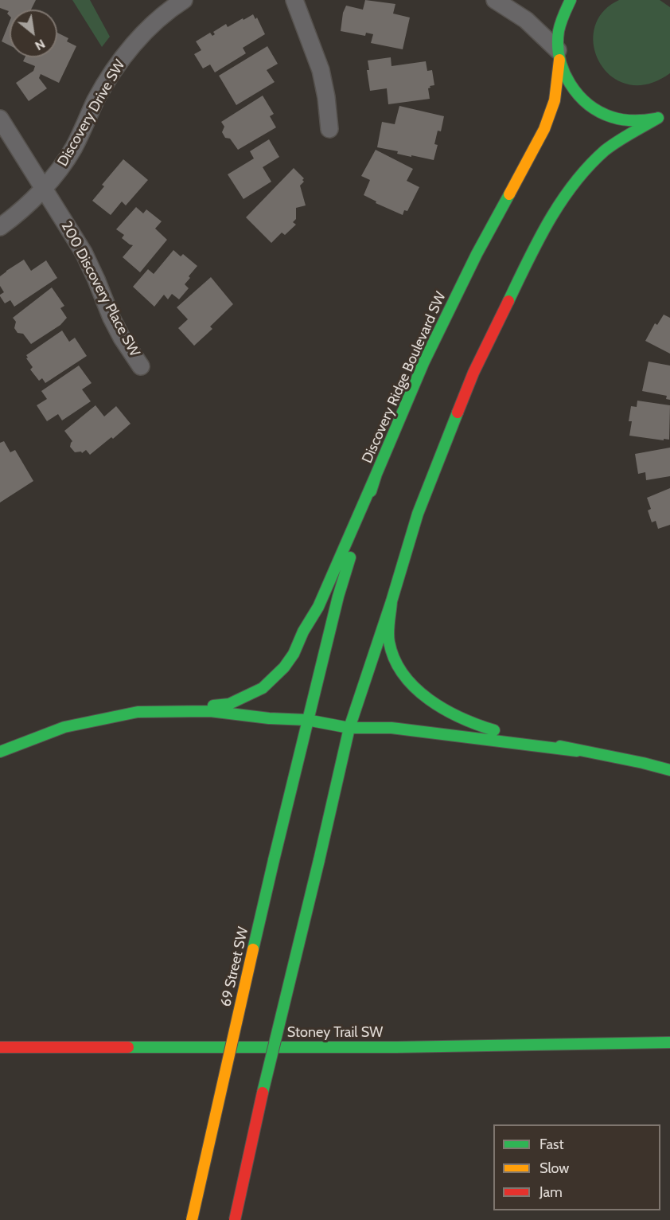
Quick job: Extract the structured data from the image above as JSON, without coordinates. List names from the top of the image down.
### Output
{
  "streets": {
    "main road": ["Discovery Ridge Boulevard SW", "69 Street SW", "Stoney Trail SW"],
    "street": ["Discovery Drive SW", "200 Discovery Place SW"]
  },
  "crossings": [
    ["Discovery Drive SW", "200 Discovery Place SW"],
    ["Discovery Ridge Boulevard SW", "69 Street SW"]
  ],
  "legend": ["Fast", "Slow", "Jam"],
  "north": "bottom right"
}
